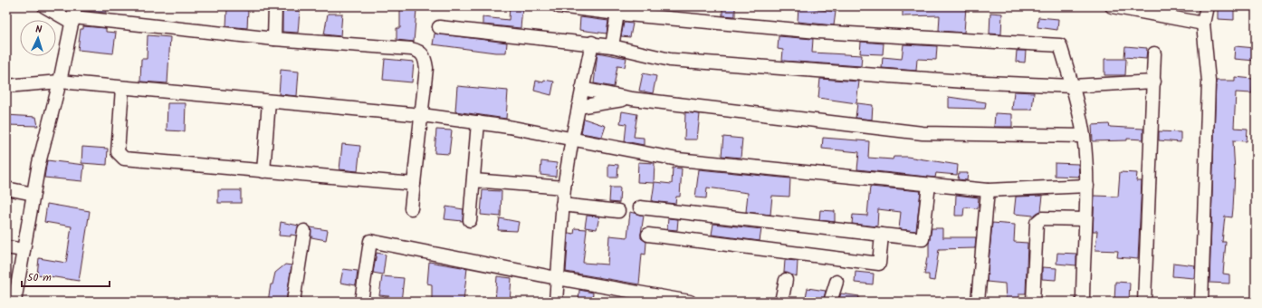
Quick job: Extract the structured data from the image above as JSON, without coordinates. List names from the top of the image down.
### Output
{
  "scale_bar": "50 m",
  "north": "top"
}
